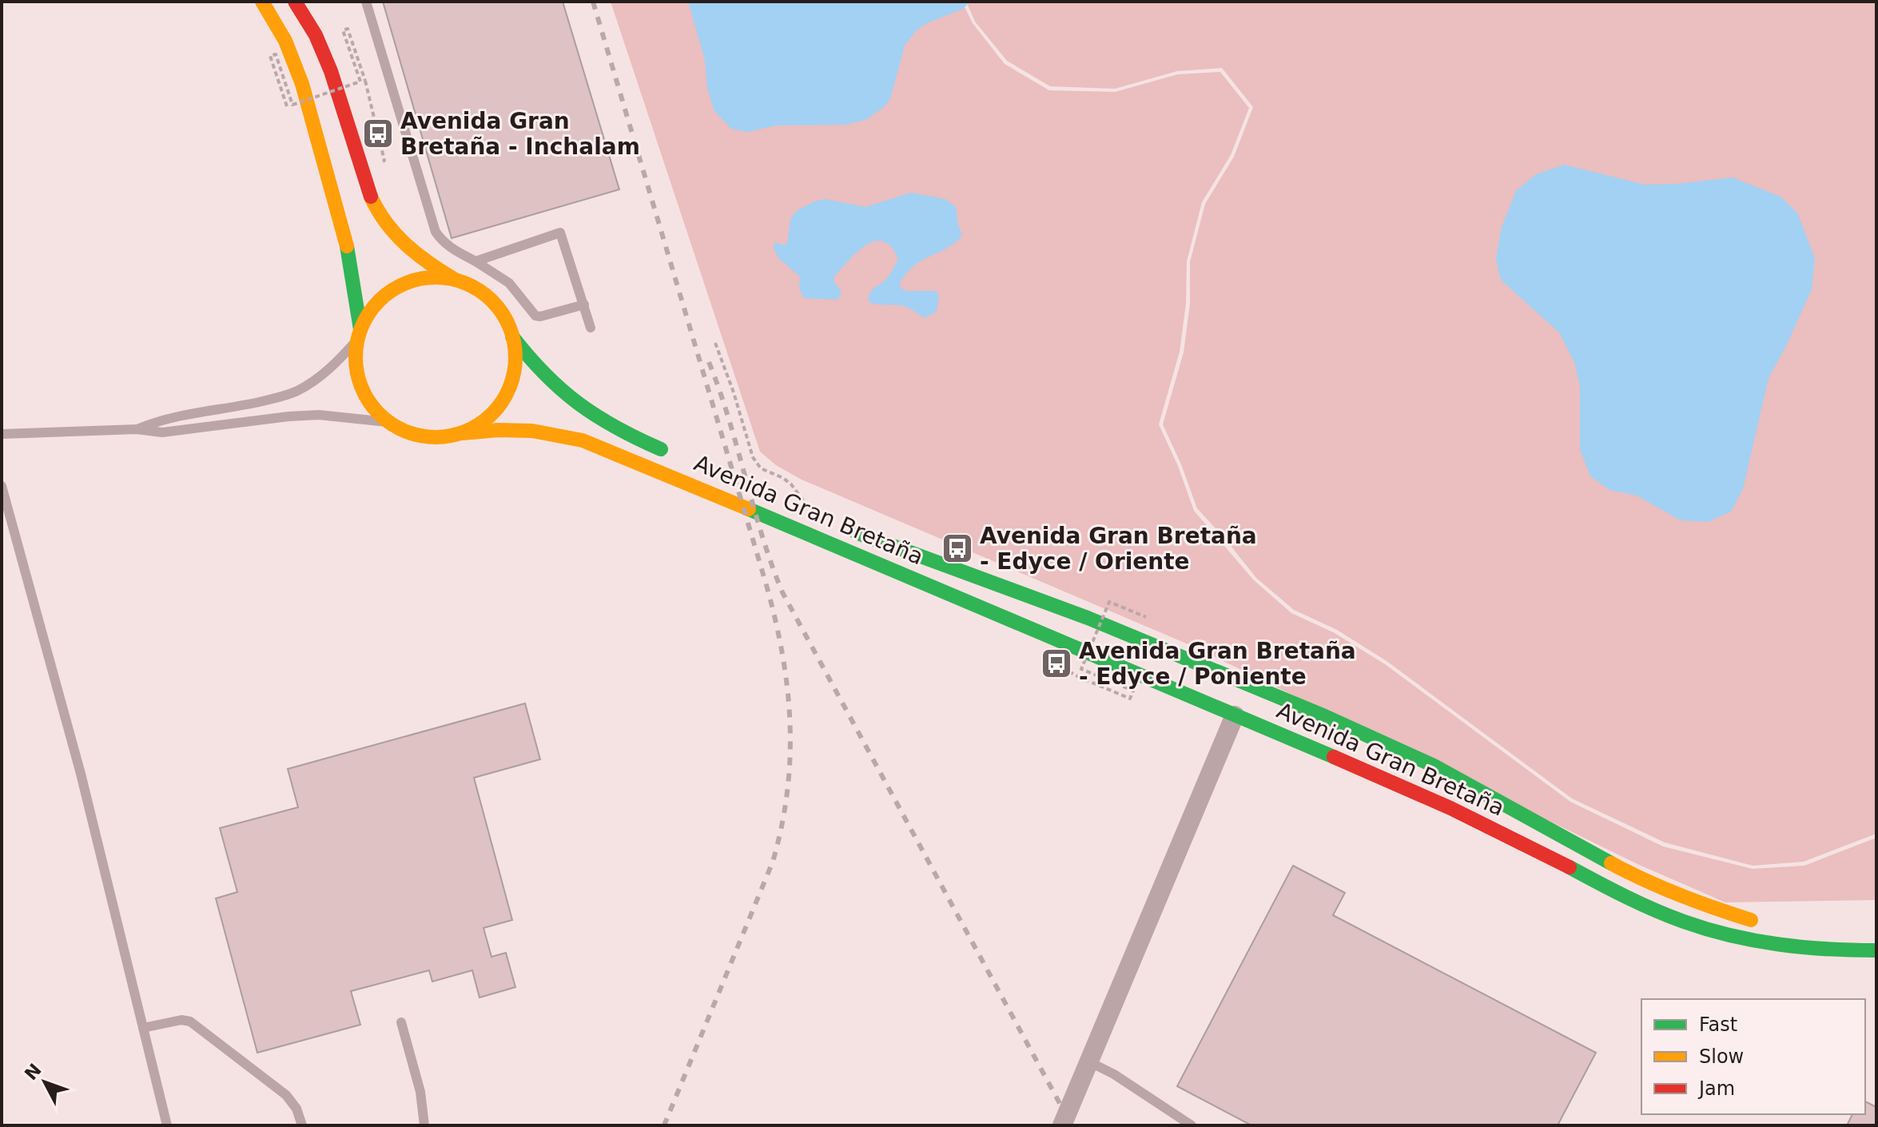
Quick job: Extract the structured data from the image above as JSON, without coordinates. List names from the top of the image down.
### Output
{
  "streets": {
    "main road": ["Avenida Gran Bretaña"]
  },
  "places": {
    "bus stop": ["Avenida Gran Bretaña - Inchalam", "Avenida Gran Bretaña - Edyce / Oriente", "Avenida Gran Bretaña - Edyce / Poniente"]
  },
  "legend": ["Fast", "Slow", "Jam"],
  "north": "top left"
}
